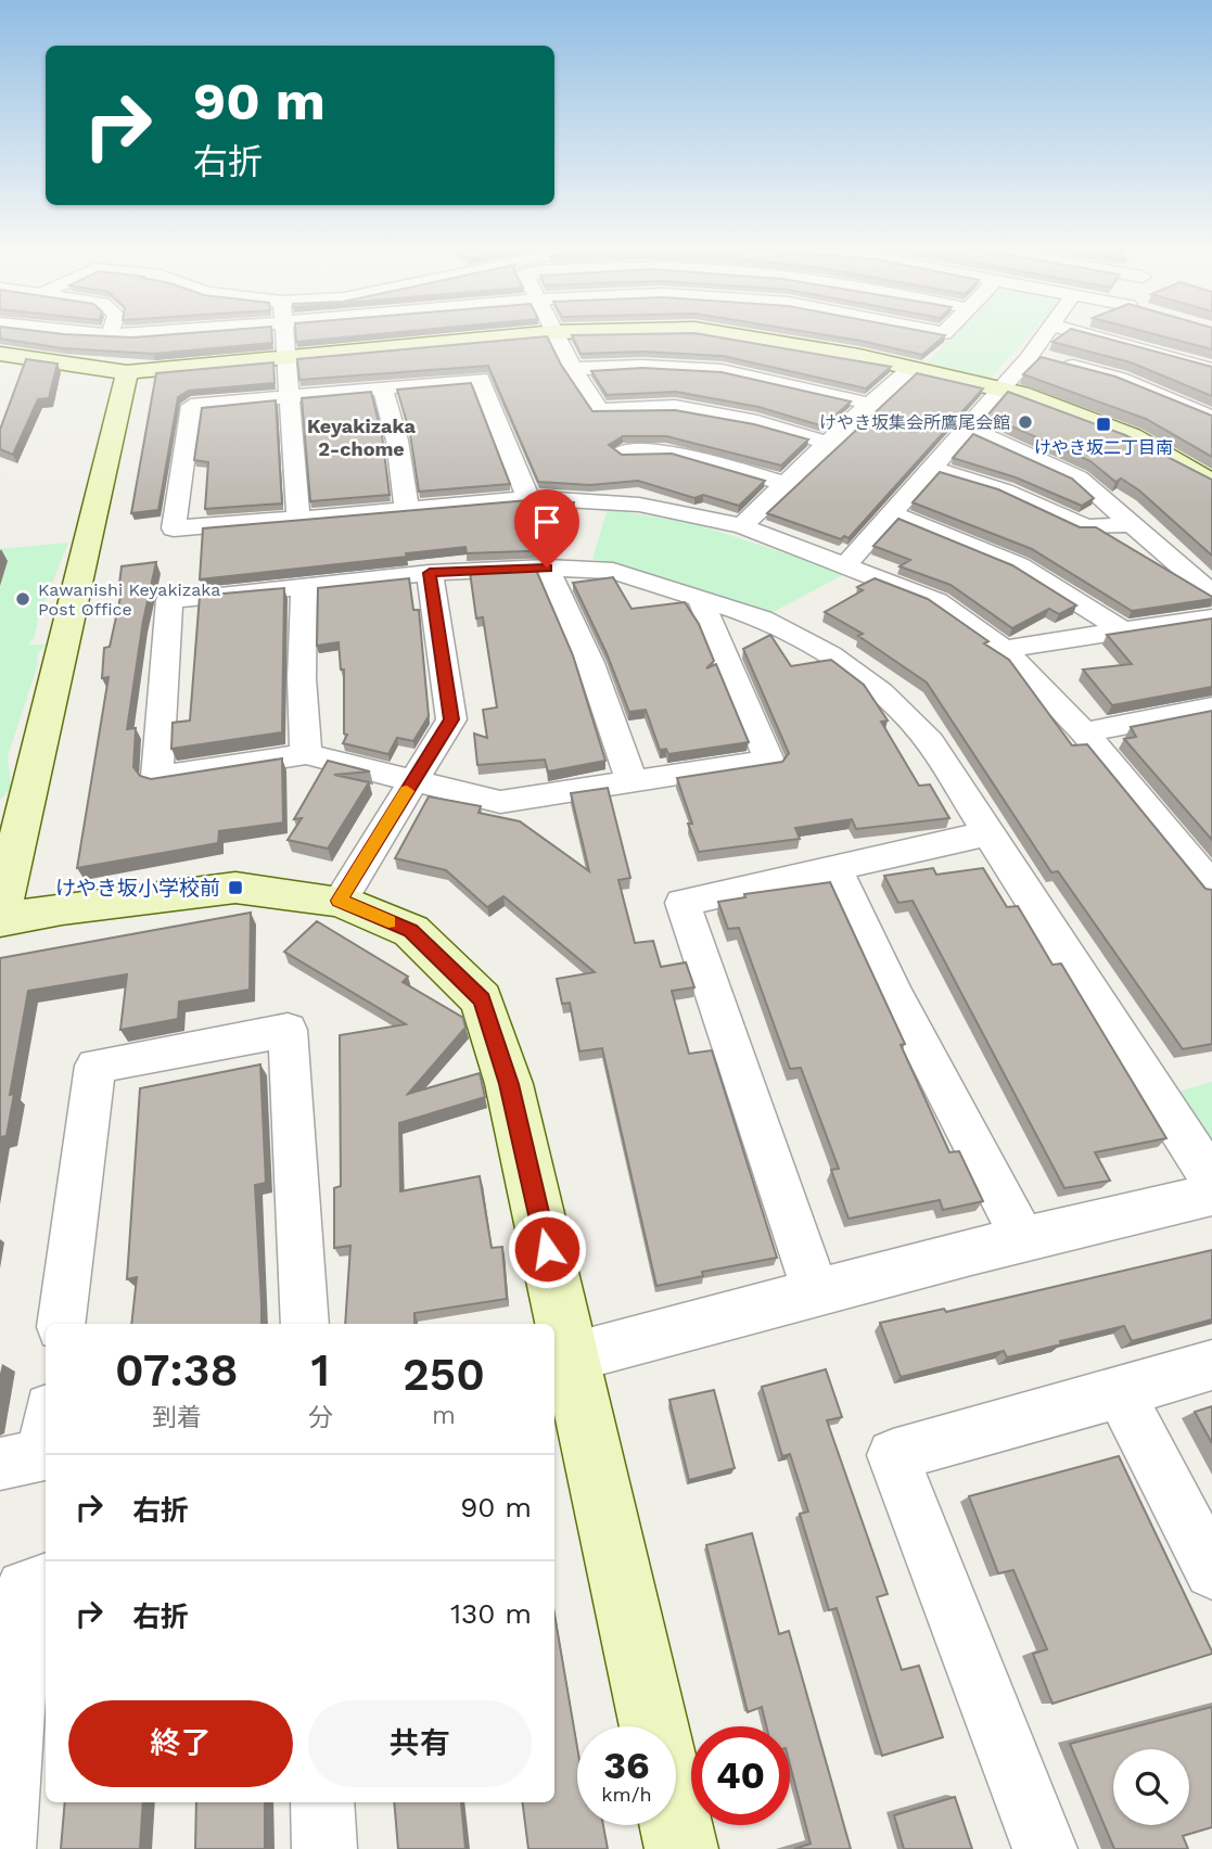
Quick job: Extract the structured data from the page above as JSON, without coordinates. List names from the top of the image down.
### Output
{
  "districts": ["Keyakizaka 2-chome"],
  "places": {
    "other": ["けやき坂集会所鷹尾会館", "Kawanishi Keyakizaka Post Office"],
    "transit": ["けやき坂二丁目南", "けやき坂小学校前"]
  },
  "page": {
    "turn": ["90 m", "右折"],
    "eta": [
      "07:38",
      "到着",
      "1",
      "分",
      "250",
      "m"
    ],
    "list": [
      {
        "name": "右折",
        "value": "90 m"
      },
      {
        "name": "右折",
        "value": "130 m"
      }
    ],
    "buttons": ["終了", "共有"],
    "speed": "36 km/h",
    "limit": "40"
  }
}
